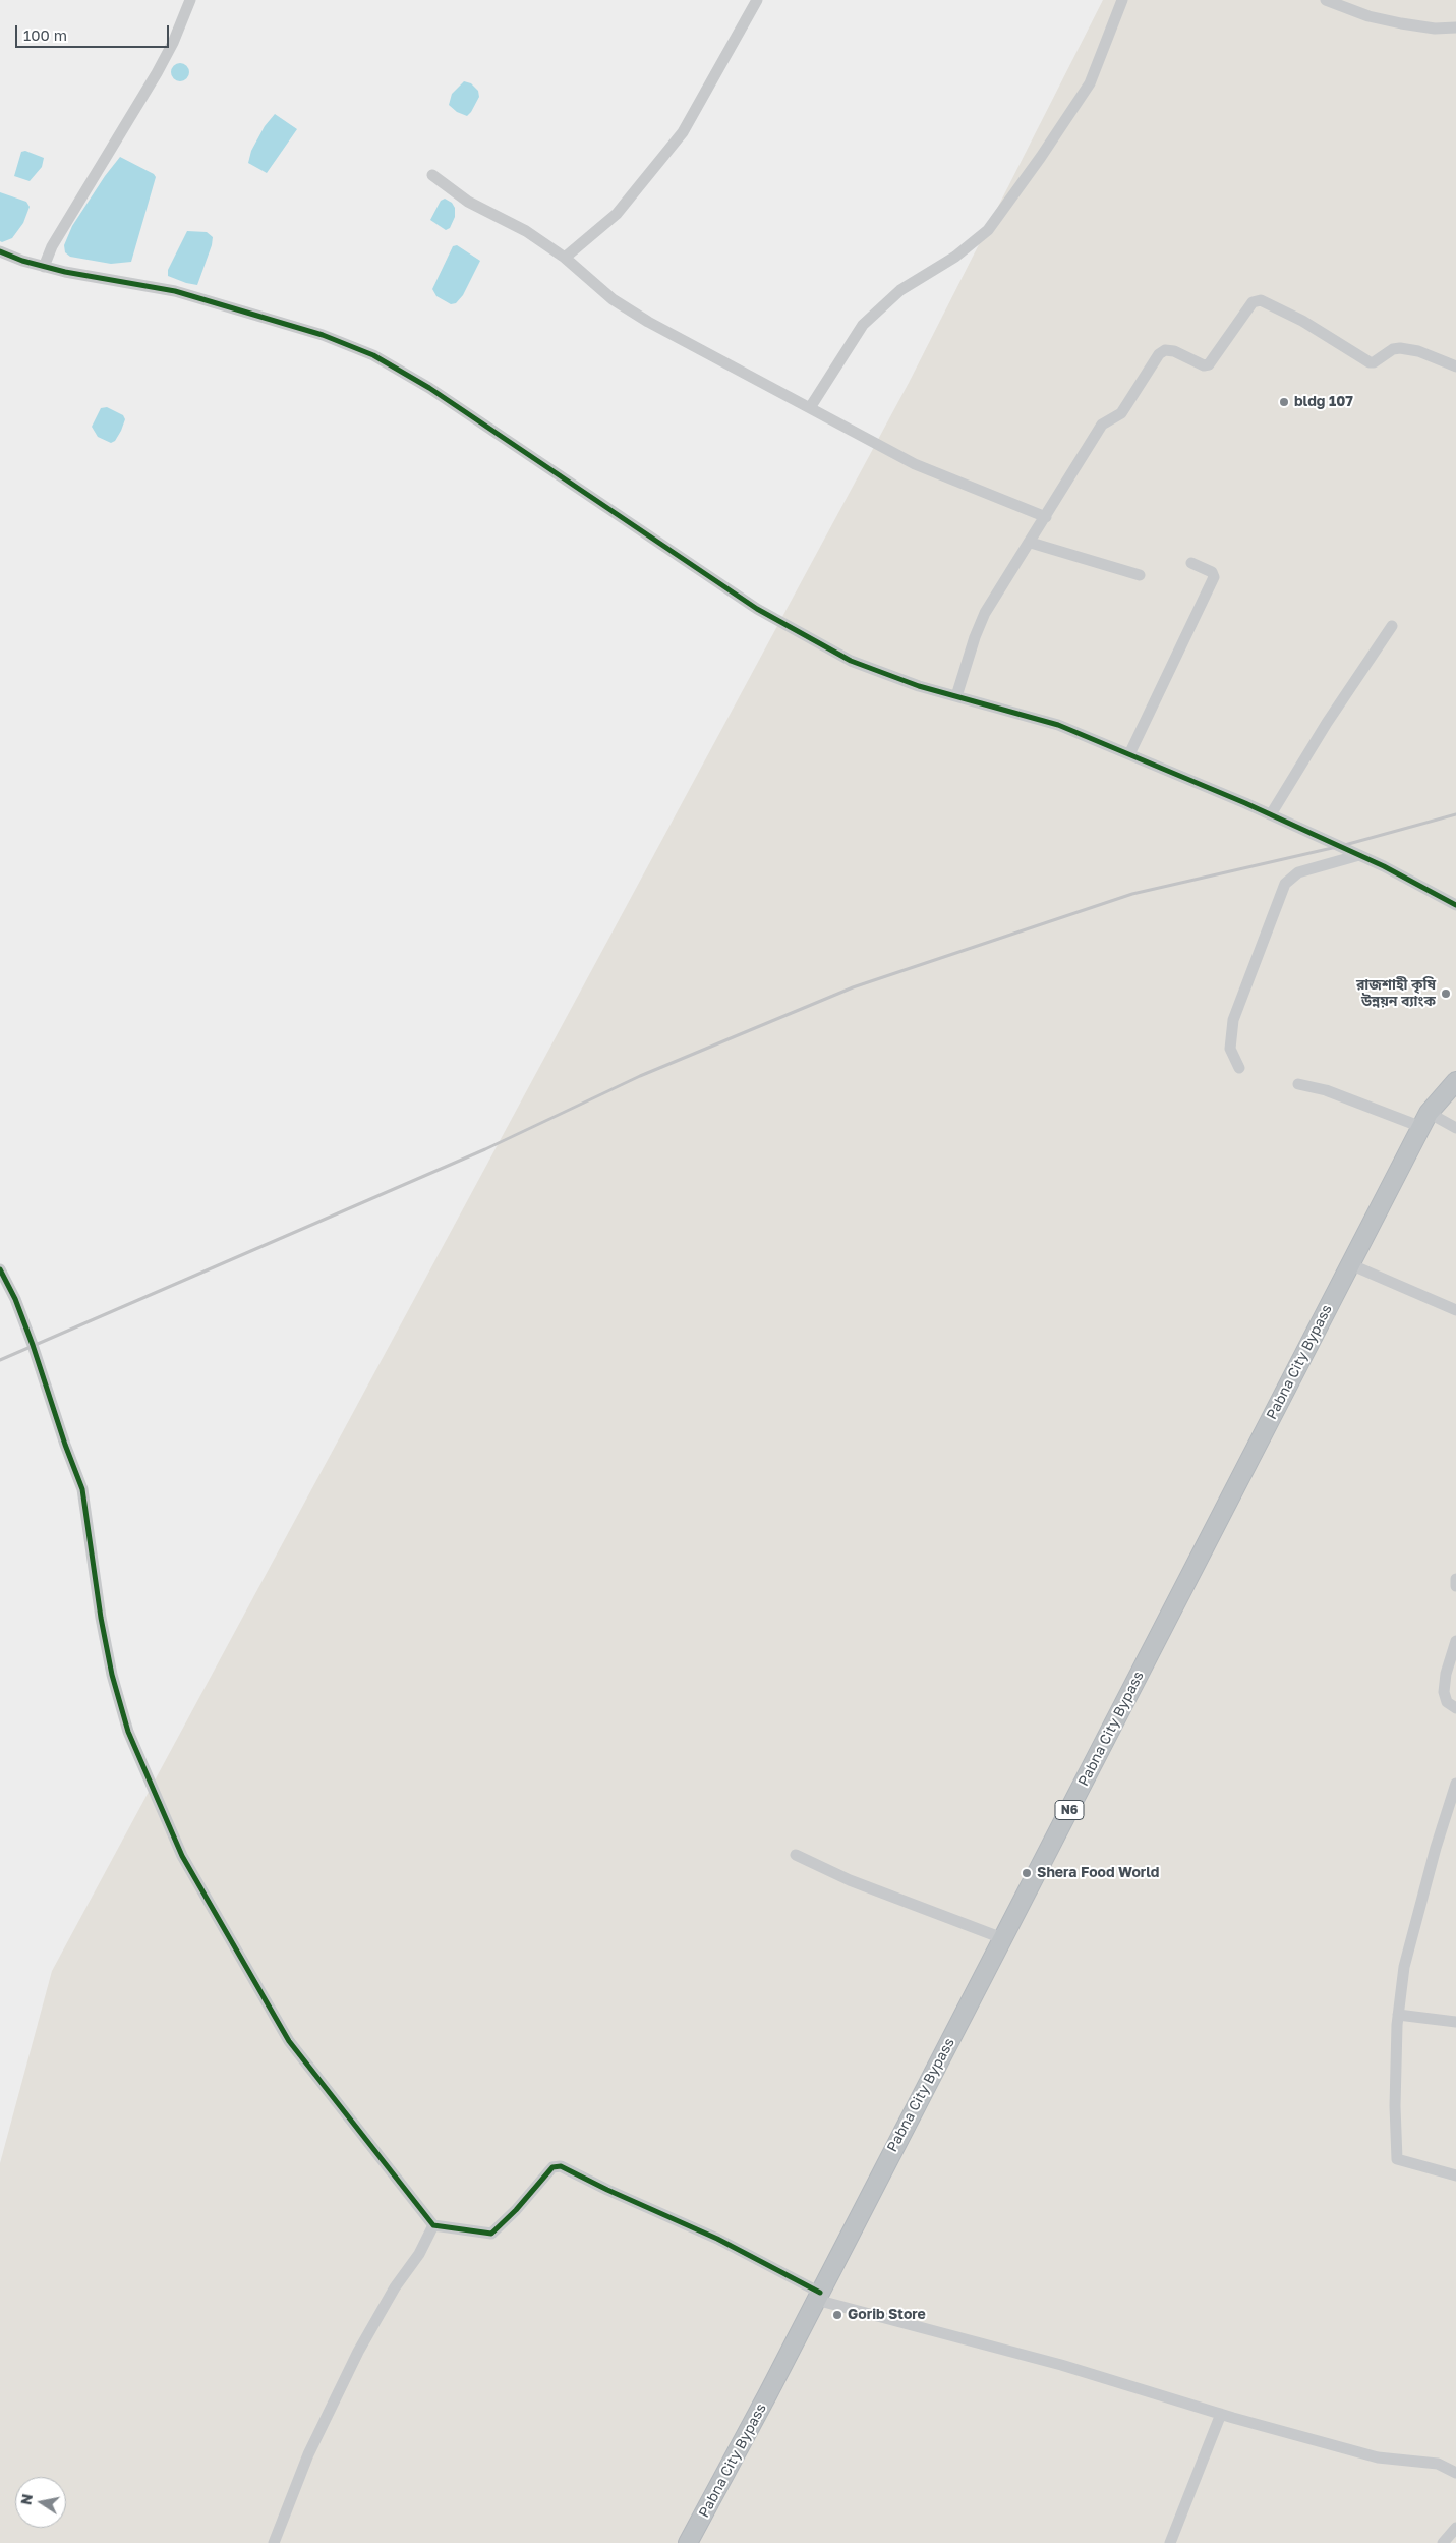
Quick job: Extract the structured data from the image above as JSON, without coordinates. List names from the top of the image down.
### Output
{
  "streets": {
    "highway": ["Pabna City Bypass", "N6"]
  },
  "places": [
    "bldg 107",
    "রাজশাহী কৃষি উন্নয়ন ব্যাংক",
    "Shera Food World",
    "Gorib Store"
  ],
  "scale_bar": "100 m",
  "north": "left"
}
